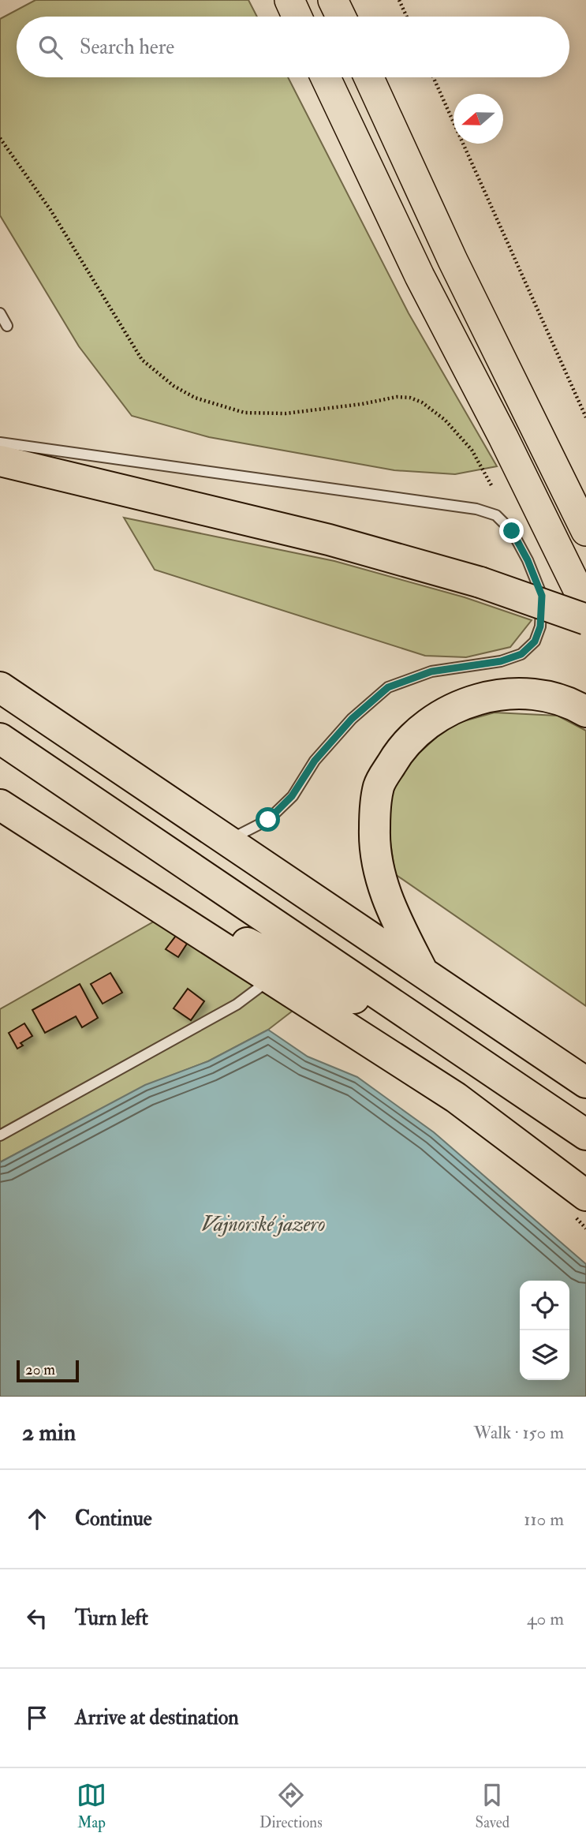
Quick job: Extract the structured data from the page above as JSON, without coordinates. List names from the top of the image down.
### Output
{
  "water": ["Vajnorské jazero"],
  "scale_bar": "20 m",
  "north": "left",
  "page": {
    "search": "Search here",
    "scale": "20 m",
    "heading": ["2 min", "Walk · 150 m"],
    "list": [
      ["Continue", "110 m"],
      ["Turn left", "40 m"],
      "Arrive at destination"
    ],
    "nav": ["Map", "Directions", "Saved"]
  }
}
